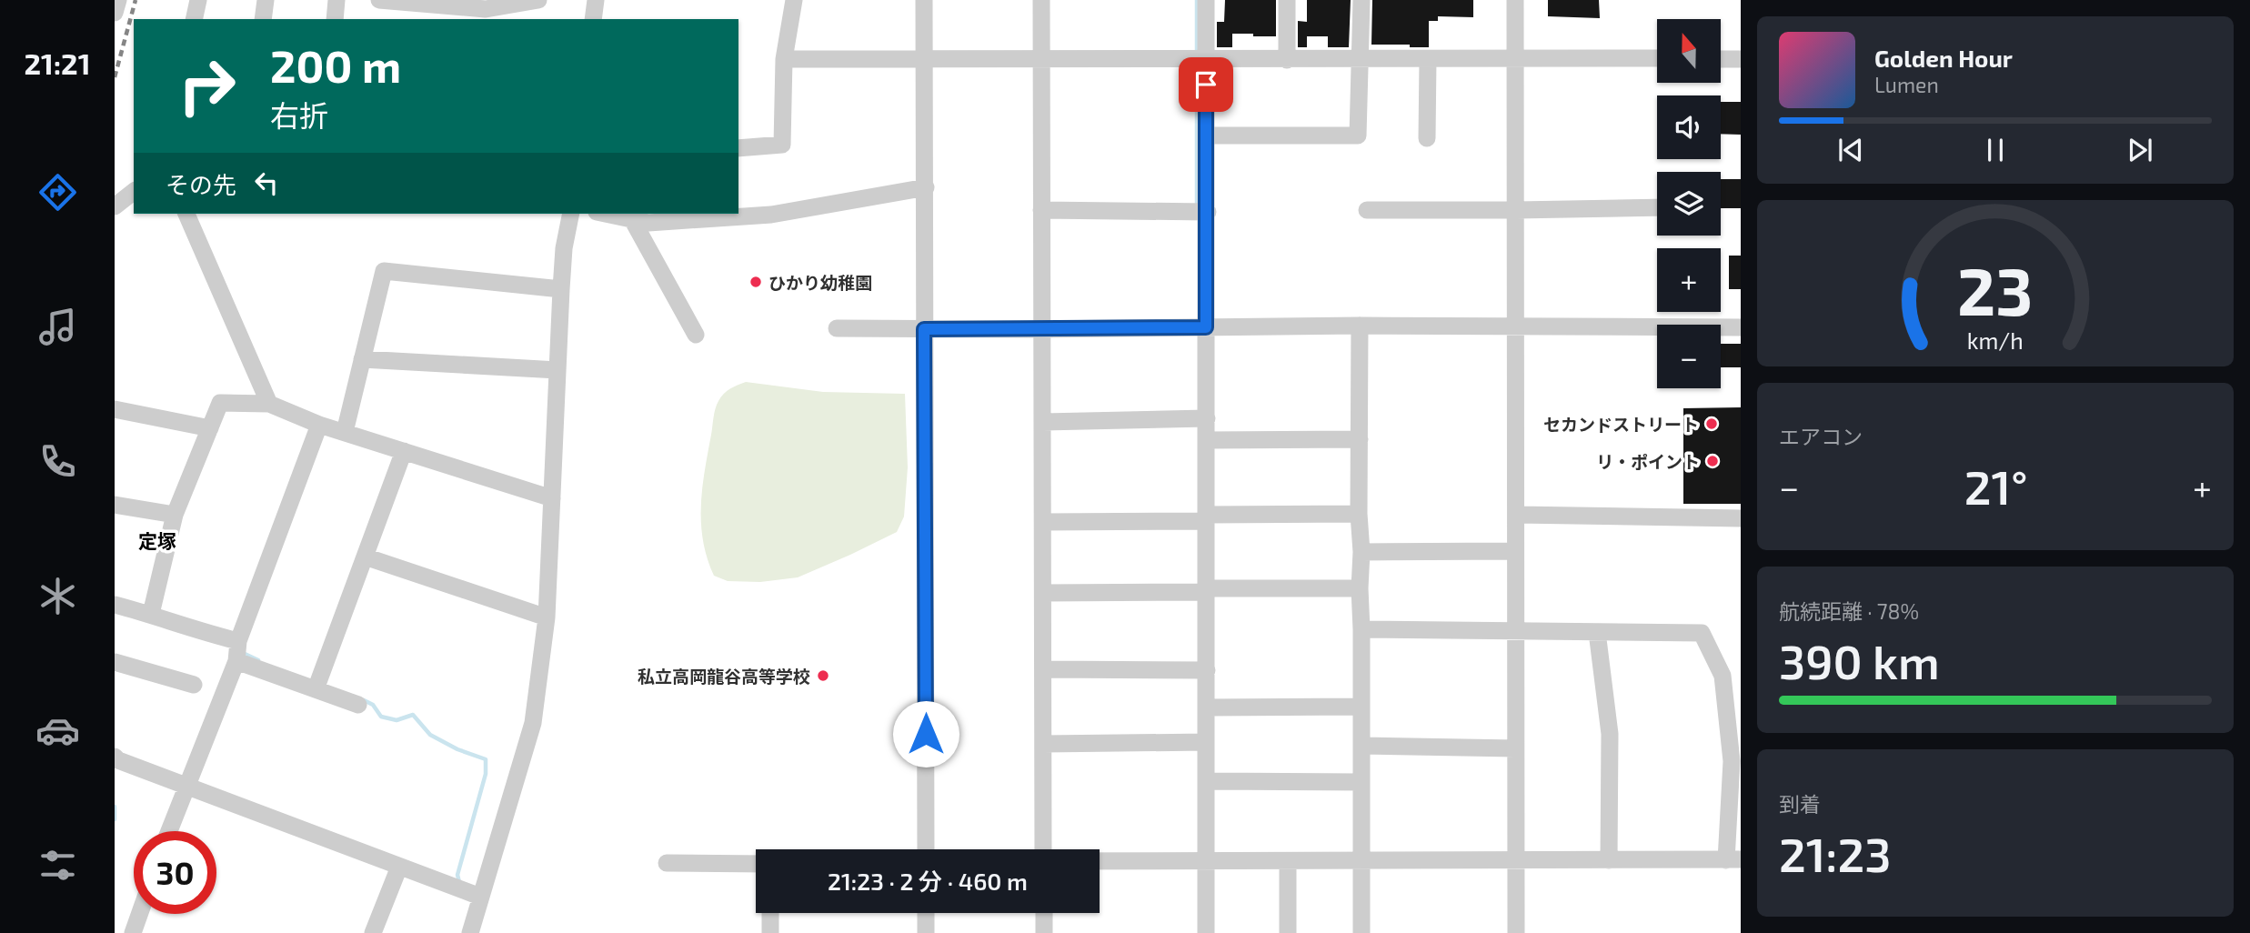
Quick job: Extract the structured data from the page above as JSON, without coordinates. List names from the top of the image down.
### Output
{
  "districts": ["定塚"],
  "places": [
    "ひかり幼稚園",
    "セカンドストリート",
    "リ・ポイント",
    "私立高岡龍谷高等学校"
  ],
  "north": "top",
  "page": {
    "tabs": "21:21",
    "map_buttons": ["+", "−"],
    "turn": ["200 m", "右折"],
    "song": ["Golden Hour", "Lumen"],
    "then": "その先",
    "tile": [
      "エアコン",
      ["航続距離 · 78%", "390 km"],
      ["到着", "21:23"]
    ],
    "heat": ["−", "21°", "+"],
    "limit": "30",
    "trip": "21:23 · 2 分 · 460 m",
    "gauge": ["23", "km/h"]
  }
}
